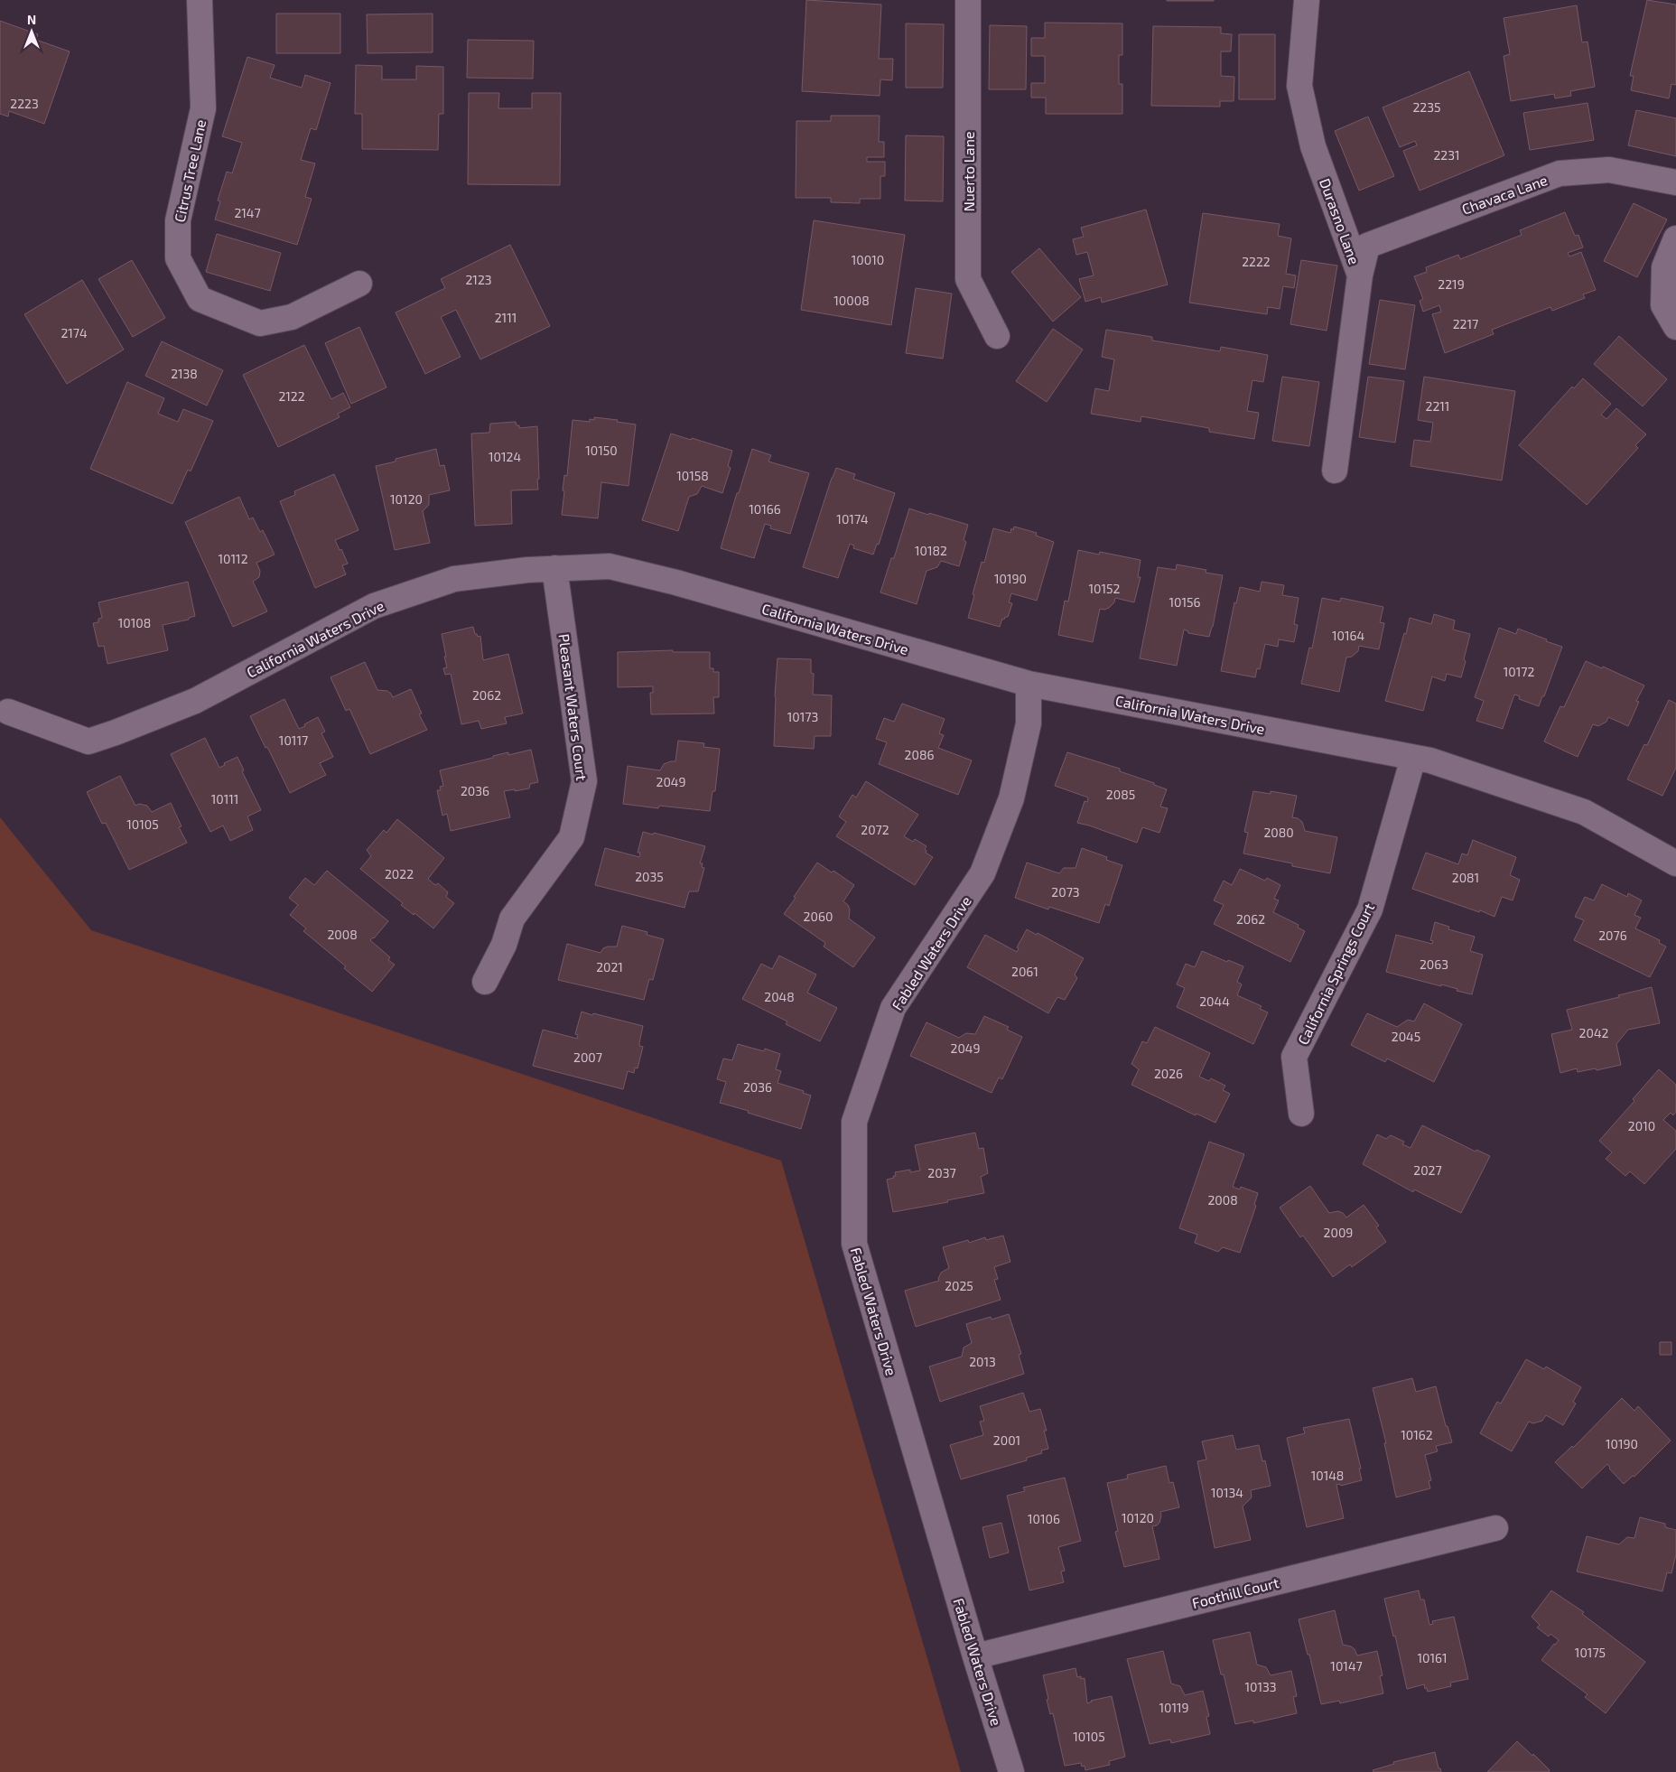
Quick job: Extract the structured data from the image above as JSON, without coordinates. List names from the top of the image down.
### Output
{
  "streets": {
    "street": [
      "Citrus Tree Lane",
      "Nuerto Lane",
      "Chavaca Lane",
      "Durasno Lane",
      "California Waters Drive",
      "Pleasant Waters Court",
      "Fabled Waters Drive",
      "California Springs Court",
      "Foothill Court"
    ]
  },
  "crossings": [
    ["Chavaca Lane", "Durasno Lane"],
    ["California Waters Drive", "Pleasant Waters Court"],
    ["California Waters Drive", "Fabled Waters Drive"],
    ["California Waters Drive", "California Springs Court"],
    ["Fabled Waters Drive", "Foothill Court"]
  ],
  "house_numbers": [
    "2223",
    "2235",
    "2231",
    "2147",
    "10010",
    "2222",
    "2123",
    "2219",
    "10008",
    "2111",
    "2217",
    "2174",
    "2138",
    "2122",
    "2211",
    "10150",
    "10124",
    "10158",
    "10120",
    "10166",
    "10174",
    "10182",
    "10112",
    "10190",
    "10152",
    "10156",
    "10108",
    "10164",
    "10172",
    "2062",
    "10173",
    "10117",
    "2086",
    "2049",
    "2036",
    "2085",
    "10111",
    "10105",
    "2072",
    "2080",
    "2022",
    "2035",
    "2081",
    "2073",
    "2060",
    "2062",
    "2008",
    "2076",
    "2063",
    "2021",
    "2061",
    "2048",
    "2044",
    "2042",
    "2045",
    "2049",
    "2007",
    "2026",
    "2036",
    "2010",
    "2027",
    "2037",
    "2008",
    "2009",
    "2025",
    "2013",
    "10162",
    "2001",
    "10190",
    "10148",
    "10134",
    "10120",
    "10106",
    "10175",
    "10161",
    "10147",
    "10133",
    "10119",
    "10105"
  ],
  "north": "top"
}
